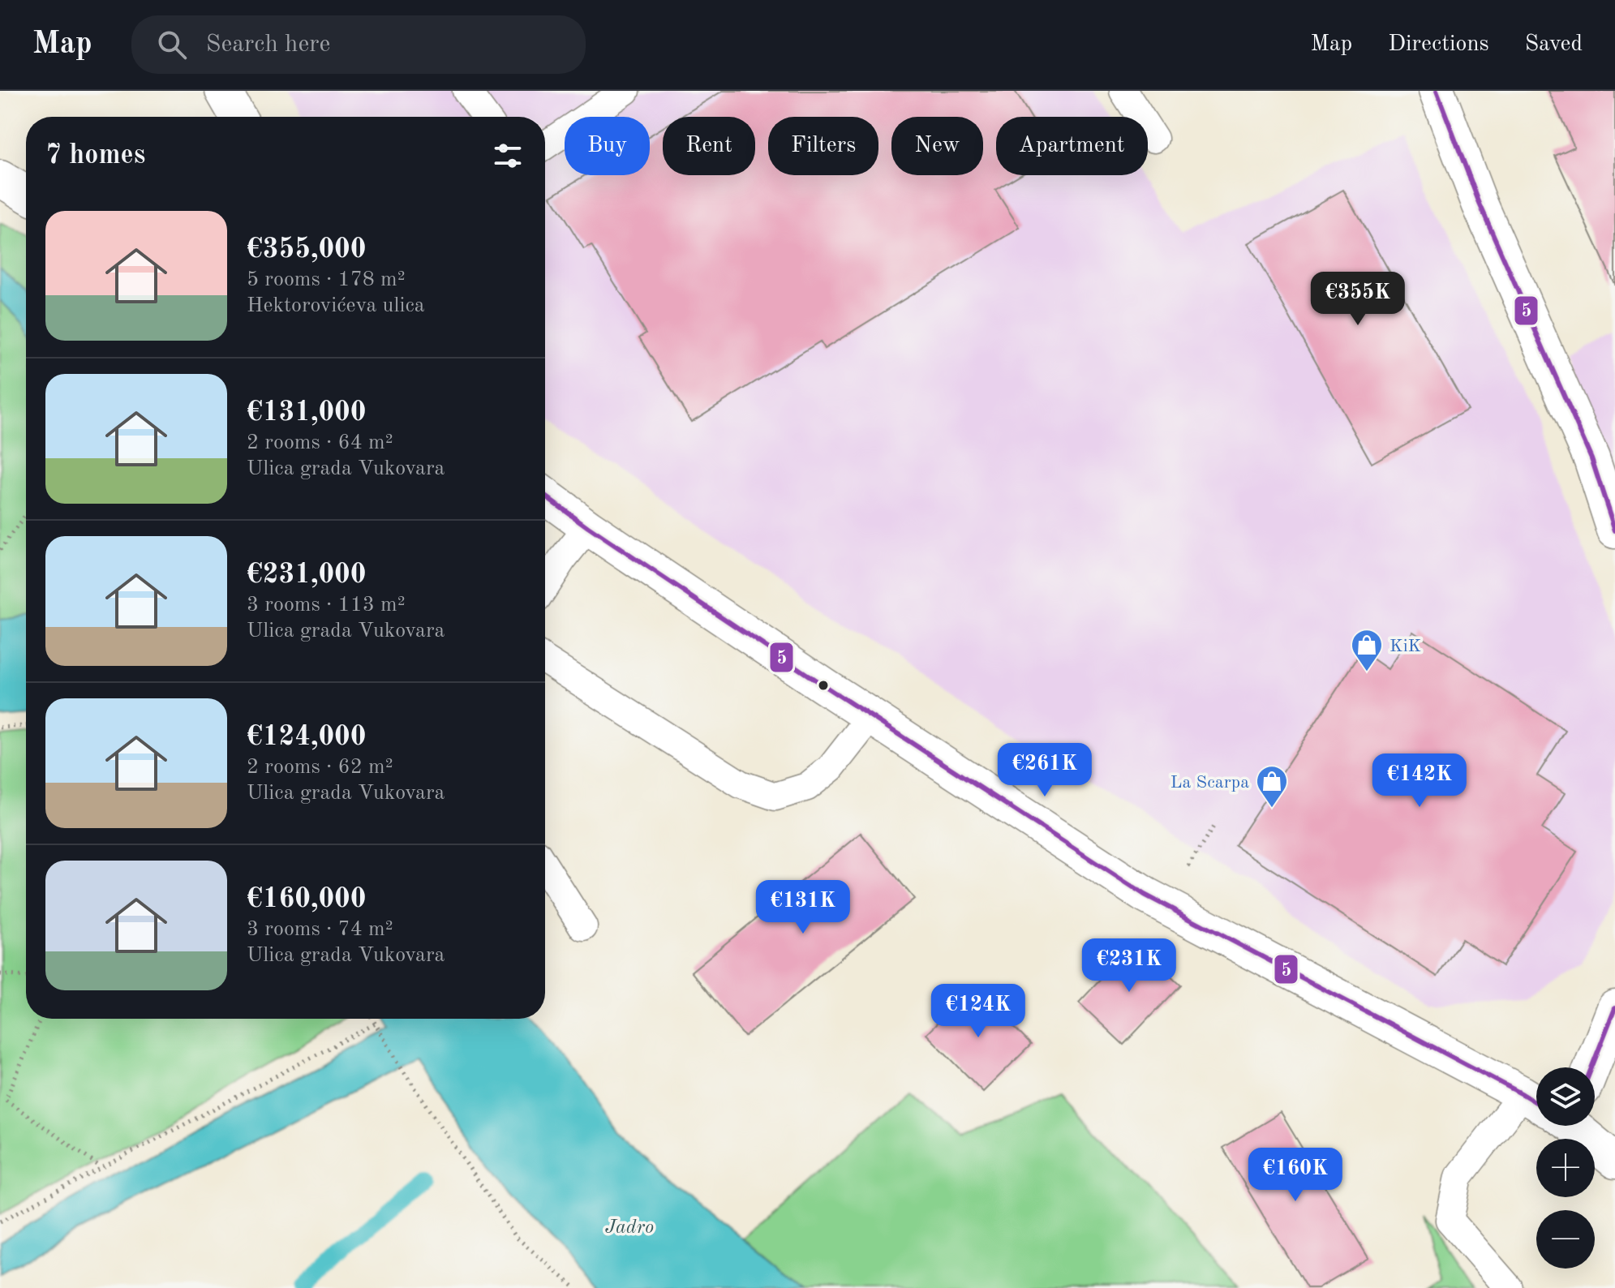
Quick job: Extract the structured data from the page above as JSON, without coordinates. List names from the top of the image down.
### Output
{
  "water": ["Jadro"],
  "places": {
    "shop": ["KiK", "La Scarpa"]
  },
  "lines": ["transit line 5"],
  "page": {
    "header": "Map",
    "search": "Search here",
    "nav": ["Map", "Directions", "Saved"],
    "chip": [
      "Buy",
      "Rent",
      "Filters",
      "New",
      "Apartment"
    ],
    "heading": "7 homes",
    "list": [
      {
        "name": "€355,000",
        "note": "5 rooms · 178 m² · Hektorovićeva ulica"
      },
      {
        "name": "€131,000",
        "note": "2 rooms · 64 m² · Ulica grada Vukovara"
      },
      {
        "name": "€231,000",
        "note": "3 rooms · 113 m² · Ulica grada Vukovara"
      },
      {
        "name": "€124,000",
        "note": "2 rooms · 62 m² · Ulica grada Vukovara"
      },
      {
        "name": "€160,000",
        "note": "3 rooms · 74 m² · Ulica grada Vukovara"
      }
    ],
    "price": [
      "€355K",
      "€261K",
      "€142K",
      "€131K",
      "€231K",
      "€124K",
      "€160K"
    ],
    "map_buttons": ["+", "−"]
  }
}
